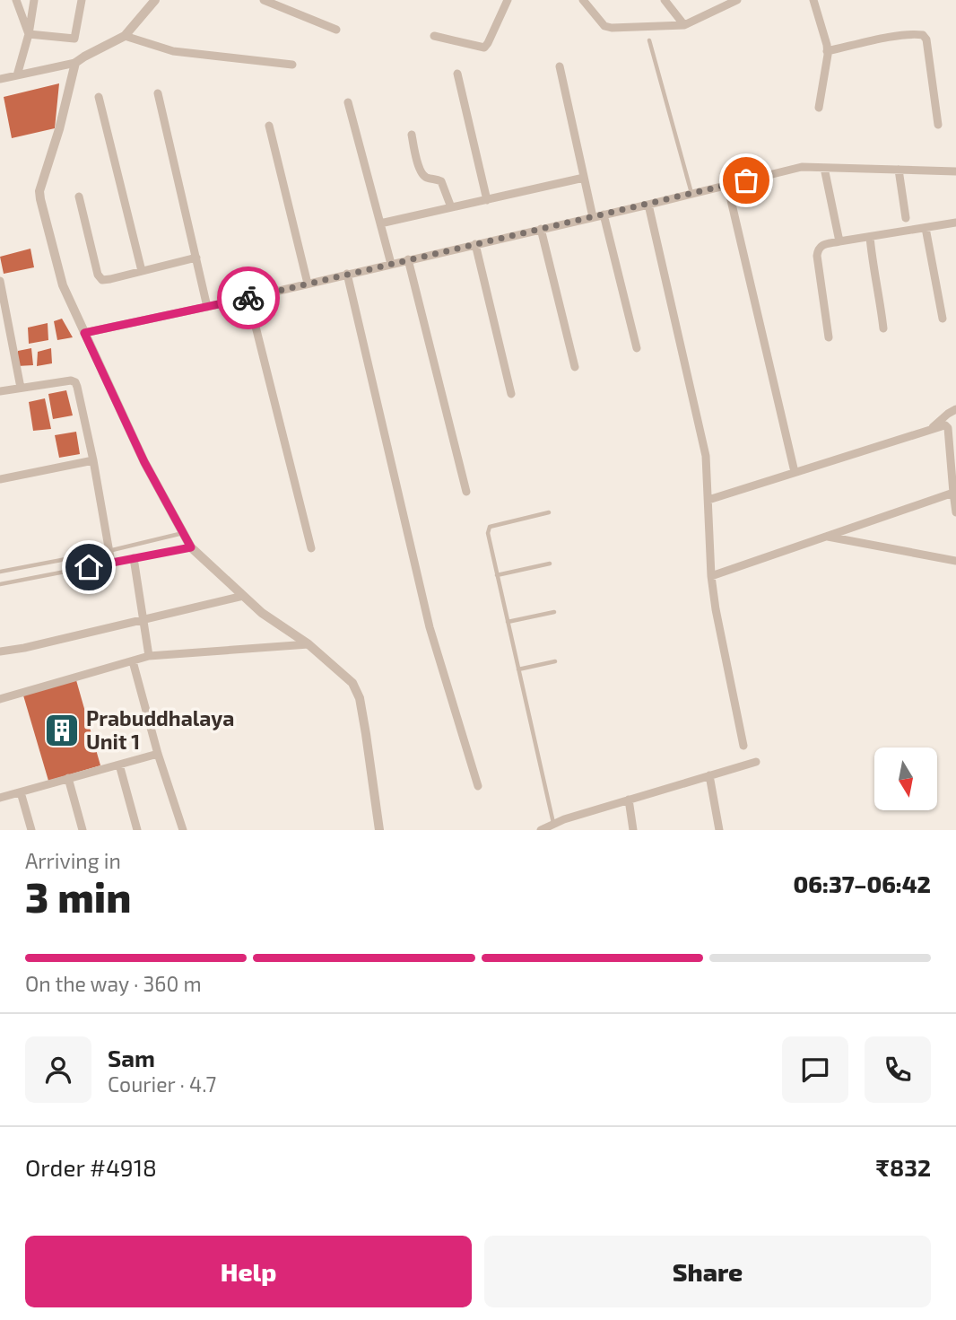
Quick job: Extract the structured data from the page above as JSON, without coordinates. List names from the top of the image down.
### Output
{
  "places": {
    "building": ["Prabuddhalaya Unit 1"]
  },
  "north": "bottom",
  "page": {
    "heading": ["3 min", "Arriving in", "06:37–06:42"],
    "panel": [
      "Sam",
      "Courier · 4.7",
      "Order #4918",
      "₹832"
    ],
    "bar": "On the way · 360 m",
    "buttons": ["Help", "Share"]
  }
}
